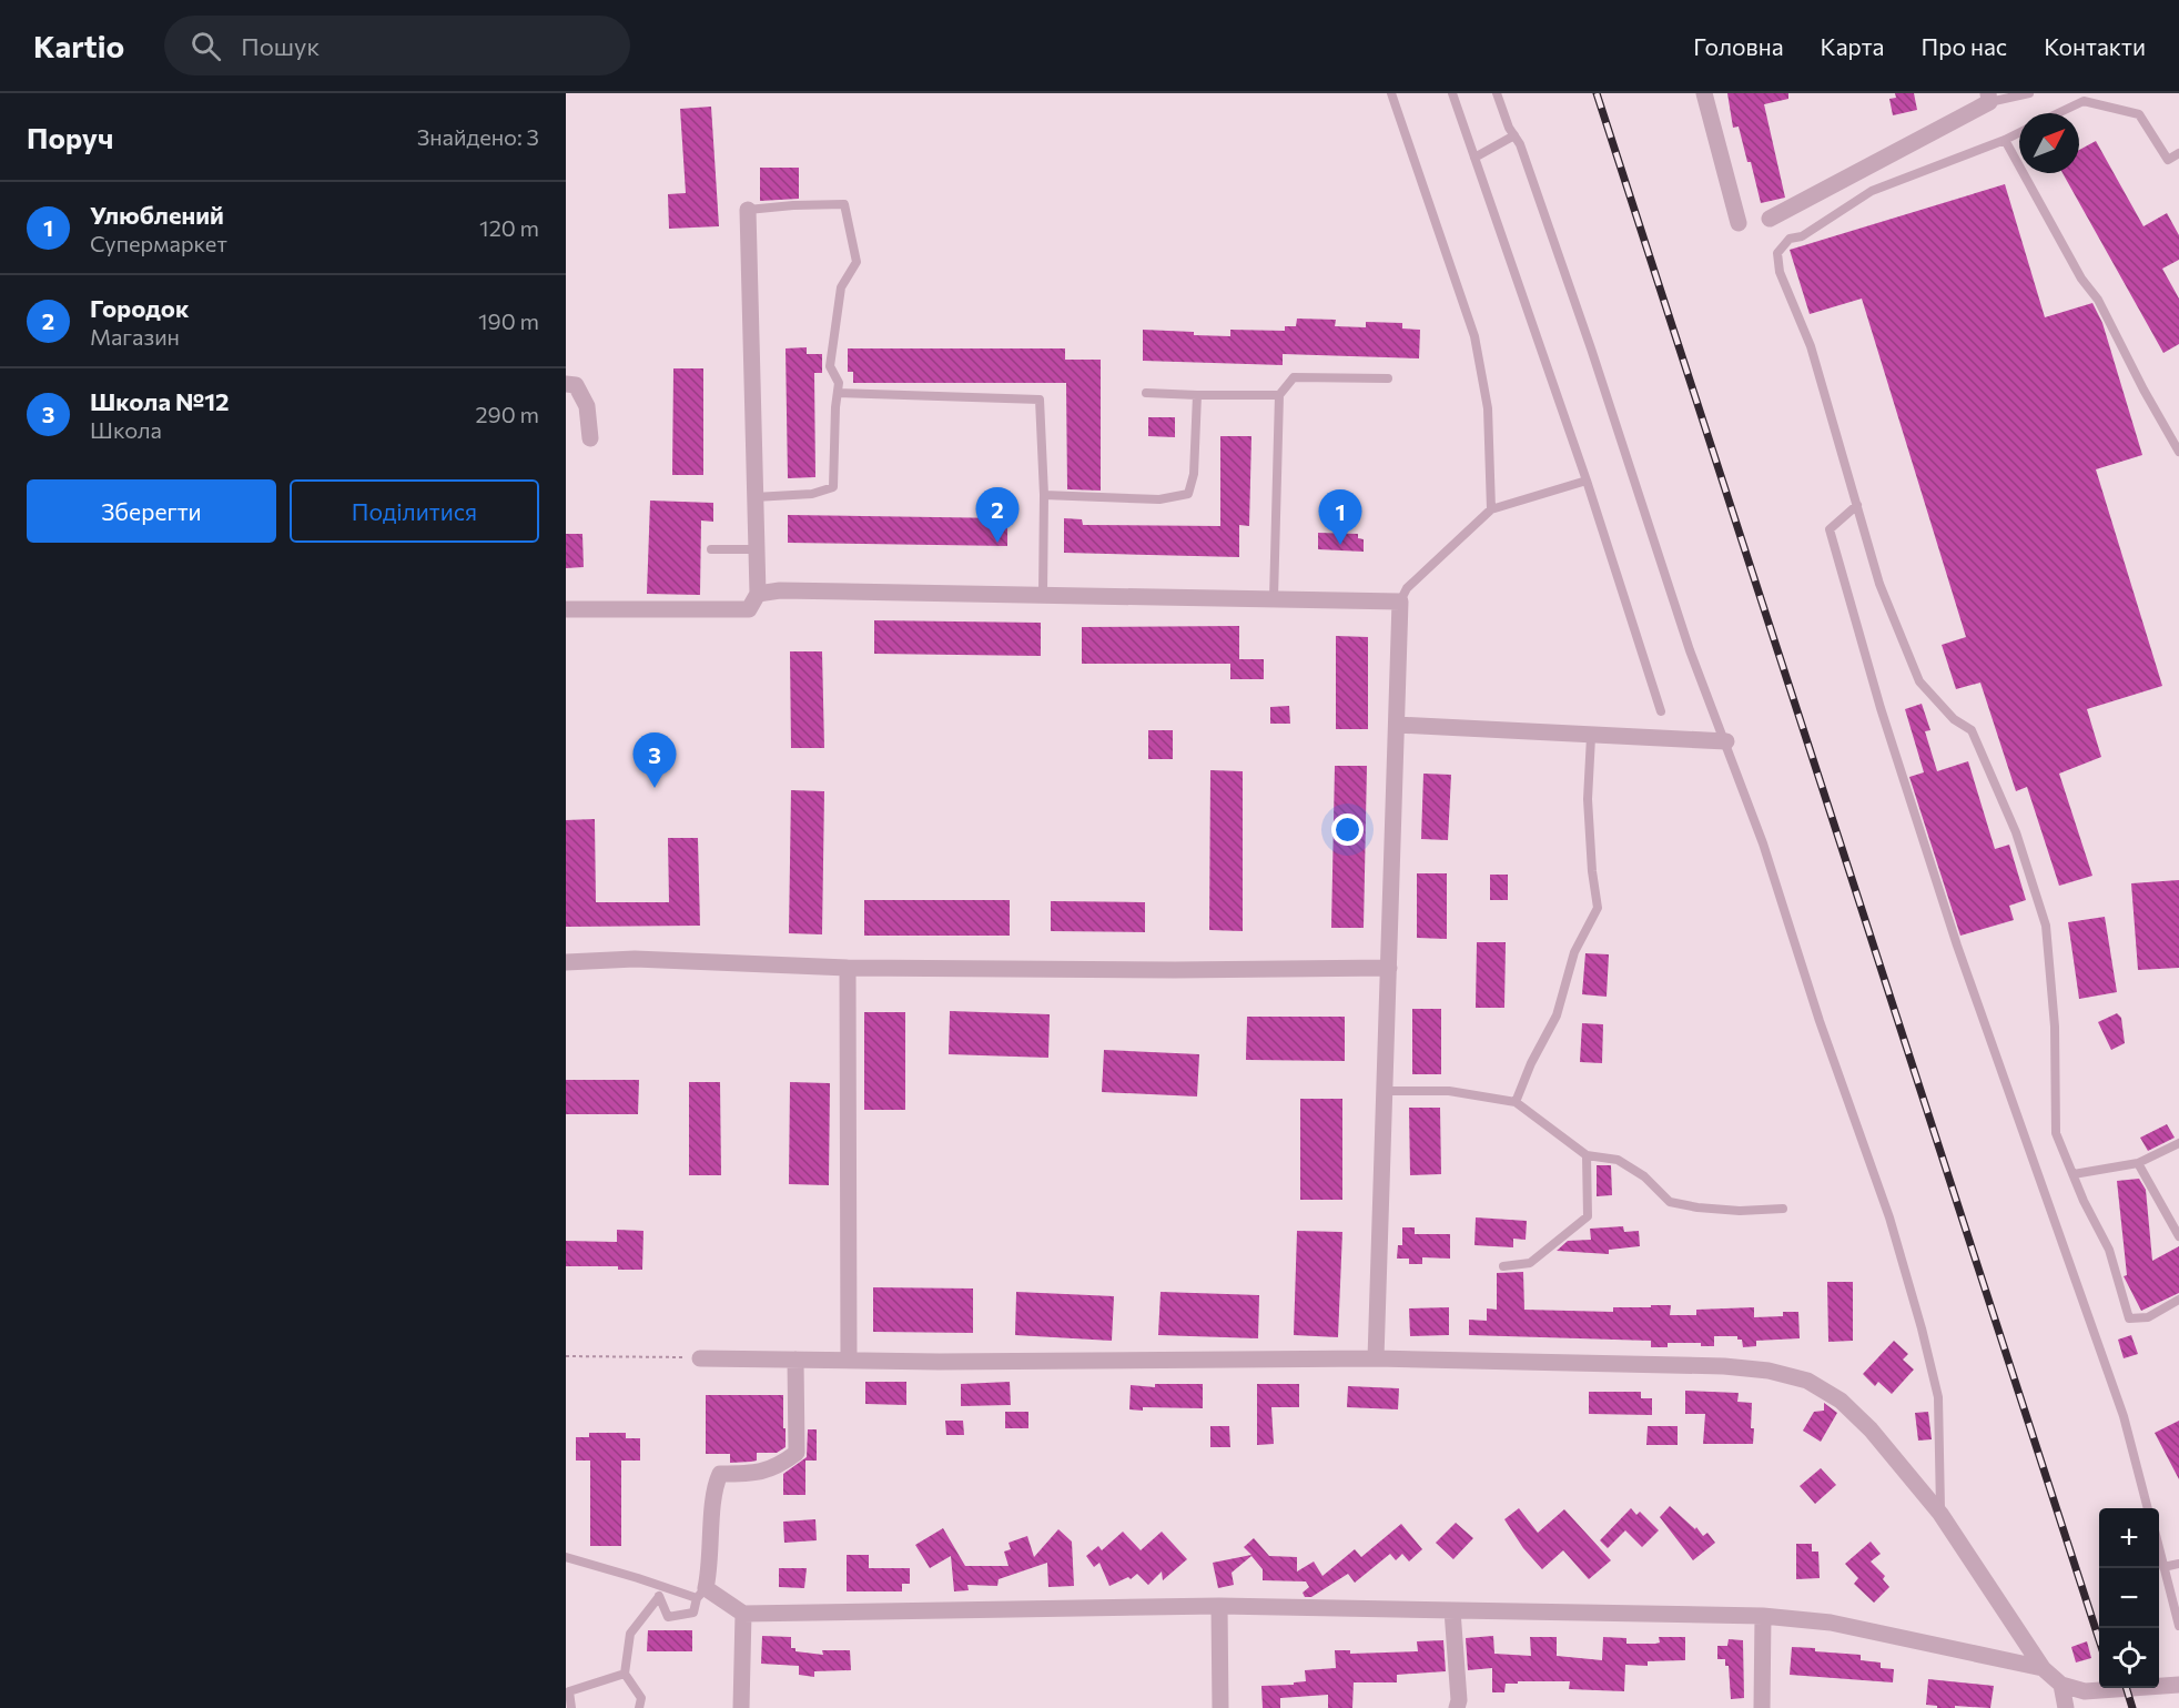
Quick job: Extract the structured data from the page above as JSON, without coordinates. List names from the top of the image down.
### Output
{
  "north": "top right",
  "page": {
    "header": "Kartio",
    "search": "Пошук",
    "nav": [
      "Головна",
      "Карта",
      "Про нас",
      "Контакти"
    ],
    "heading": ["Поруч", "Знайдено: 3"],
    "list": [
      {
        "mark": "1",
        "name": "Улюблений",
        "note": "Супермаркет",
        "value": "120 m"
      },
      {
        "mark": "2",
        "name": "Городок",
        "note": "Магазин",
        "value": "190 m"
      },
      {
        "mark": "3",
        "name": "Школа №12",
        "note": "Школа",
        "value": "290 m"
      }
    ],
    "buttons": ["Зберегти", "Поділитися"],
    "pins": ["2", "1", "3"],
    "map_buttons": ["+", "−"]
  }
}
